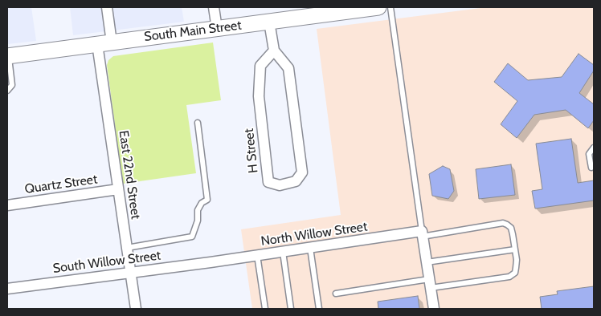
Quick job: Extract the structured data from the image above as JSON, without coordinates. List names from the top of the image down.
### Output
{
  "streets": {
    "main road": ["South Main Street"],
    "street": [
      "H Street",
      "East 22nd Street",
      "Quartz Street",
      "North Willow Street",
      "South Willow Street"
    ]
  },
  "crossings": [
    ["South Main Street", "East 22nd Street"],
    ["East 22nd Street", "Quartz Street"],
    ["East 22nd Street", "South Willow Street"],
    ["North Willow Street", "South Willow Street"]
  ]
}
